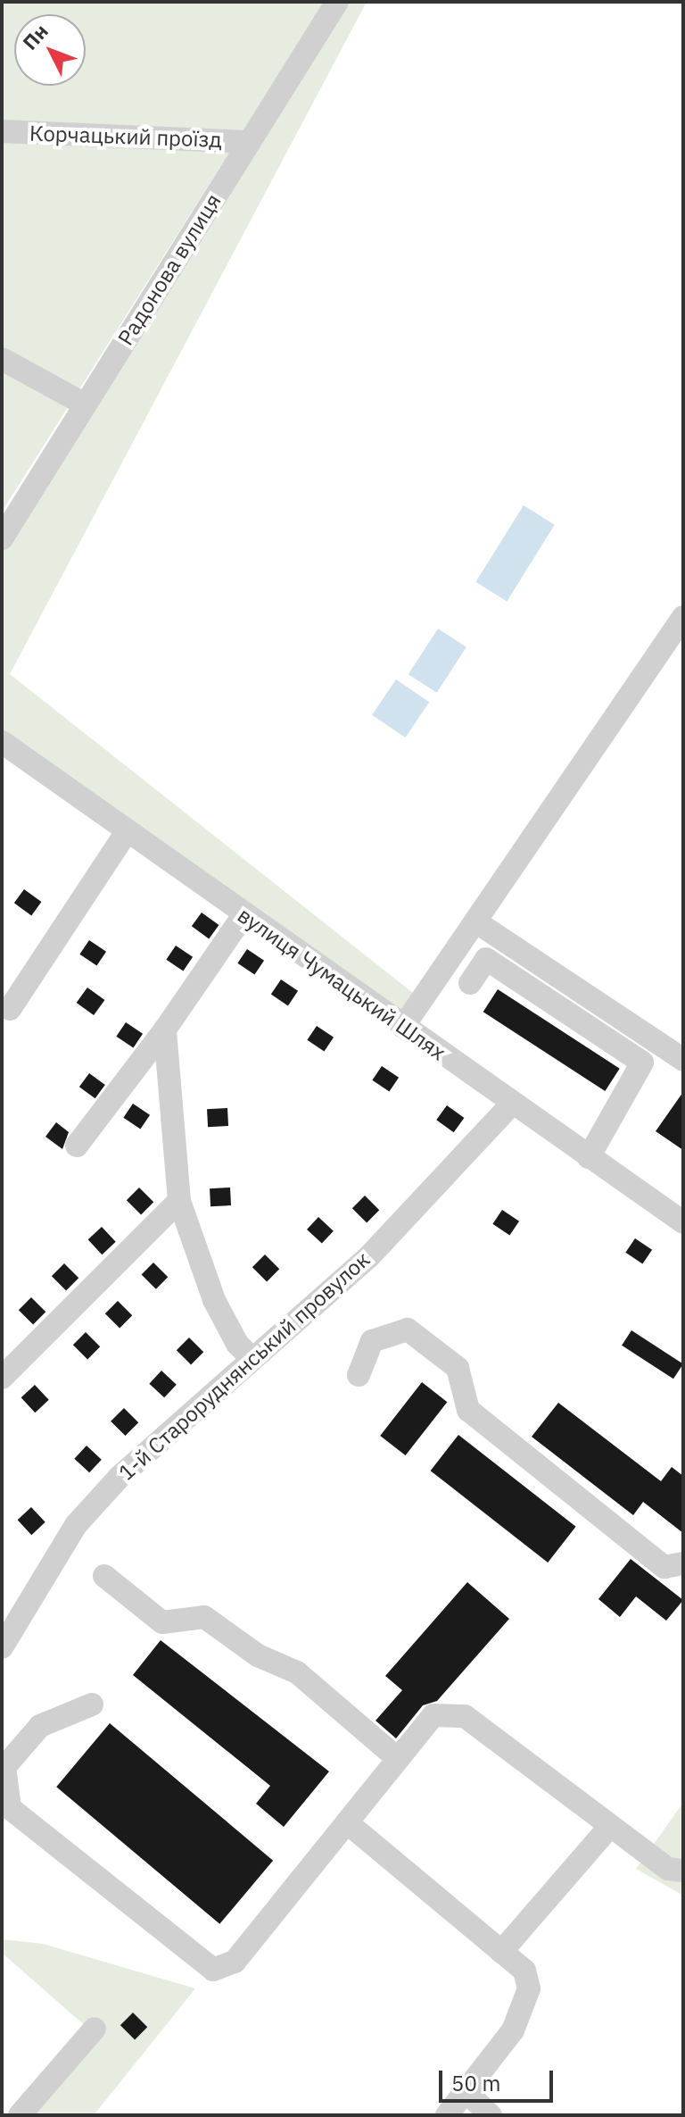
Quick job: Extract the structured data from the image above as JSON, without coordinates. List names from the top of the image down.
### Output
{
  "streets": {
    "street": [
      "Корчацький проїзд",
      "Радонова вулиця",
      "вулиця Чумацький Шлях",
      "1-й Староруднянський провулок"
    ]
  },
  "crossings": [
    ["Корчацький проїзд", "Радонова вулиця"],
    ["вулиця Чумацький Шлях", "1-й Староруднянський провулок"]
  ],
  "scale_bar": "50 m",
  "north": "top left"
}
